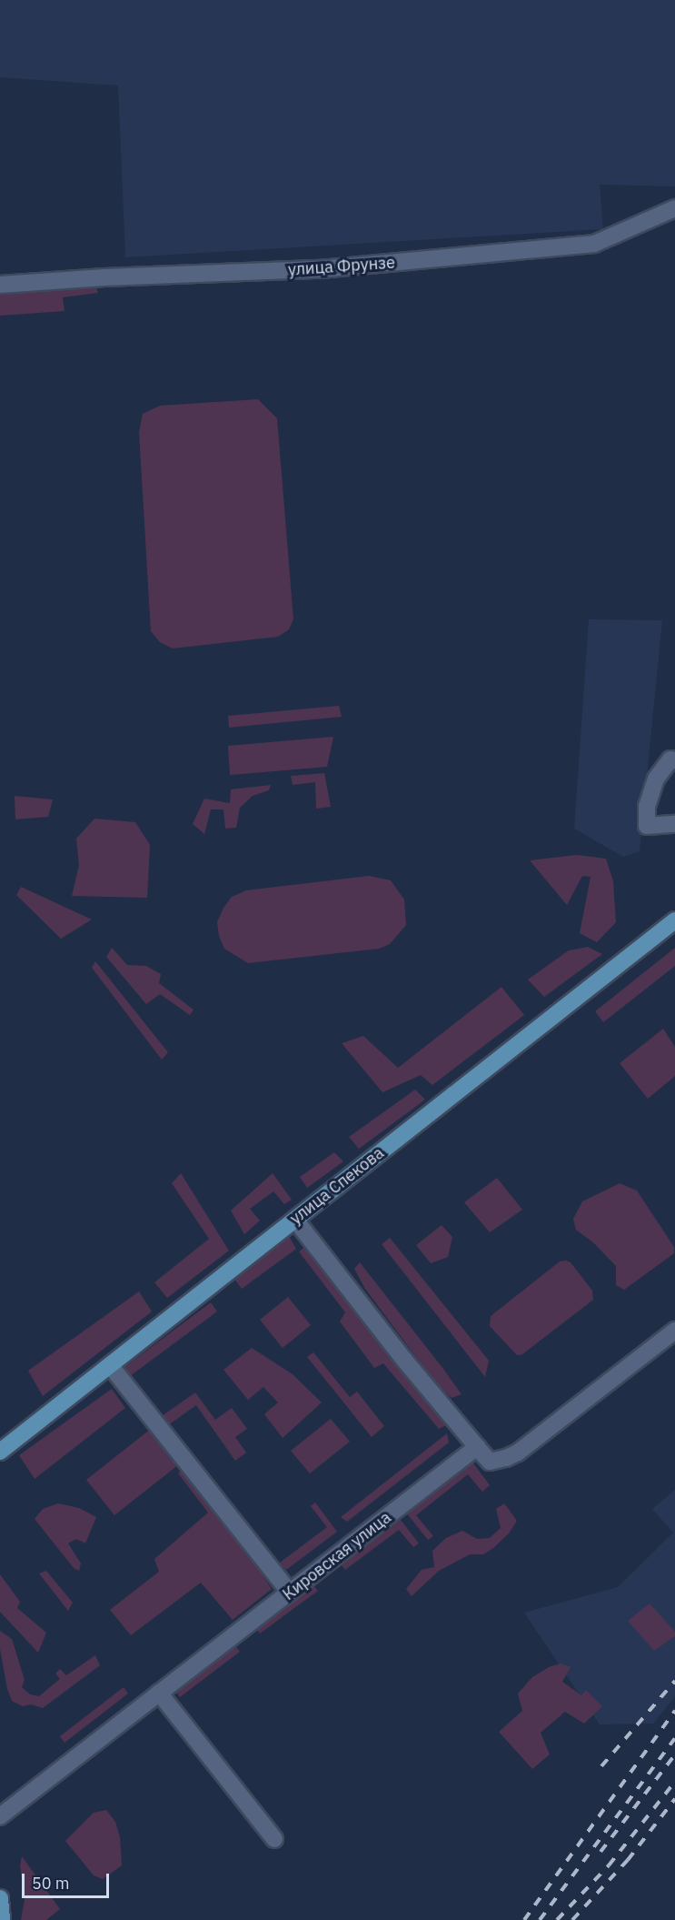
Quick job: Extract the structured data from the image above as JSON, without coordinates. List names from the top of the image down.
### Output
{
  "streets": {
    "main road": ["улица Спекова"],
    "street": ["улица Фрунзе", "Кировская улица"]
  },
  "scale_bar": "50 m"
}
